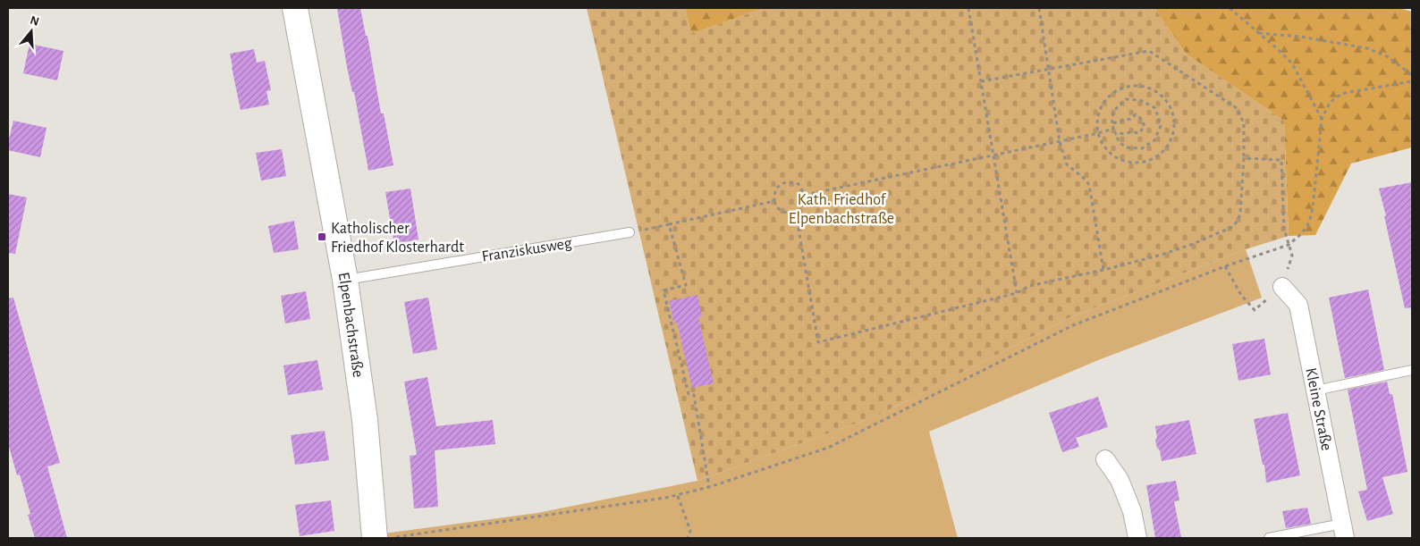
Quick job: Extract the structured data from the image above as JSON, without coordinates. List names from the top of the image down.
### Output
{
  "streets": {
    "street": ["Elpenbachstraße", "Kleine Straße"],
    "lane": ["Franziskusweg"]
  },
  "crossings": [
    ["Franziskusweg", "Elpenbachstraße"]
  ],
  "parks": ["Kath. Friedhof Elpenbachstraße"],
  "places": {
    "transit": ["Katholischer Friedhof Klosterhardt"]
  },
  "north": "top"
}
